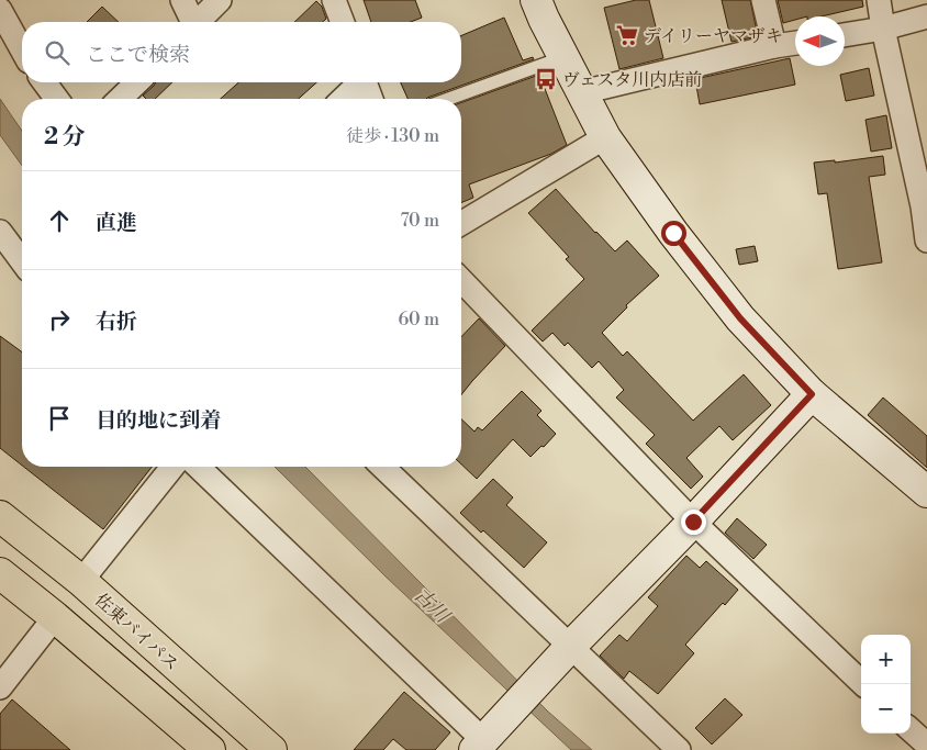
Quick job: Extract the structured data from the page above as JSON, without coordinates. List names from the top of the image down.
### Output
{
  "streets": {
    "highway": ["佐東バイパス"]
  },
  "water": ["古川"],
  "places": {
    "supermarket": ["デイリーヤマザキ"],
    "bus stop": ["ヴェスタ川内店前"]
  },
  "north": "left",
  "page": {
    "search": "ここで検索",
    "heading": ["2 分", "徒歩 · 130 m"],
    "list": [
      ["直進", "70 m"],
      ["右折", "60 m"],
      "目的地に到着"
    ],
    "map_buttons": ["+", "−"]
  }
}
